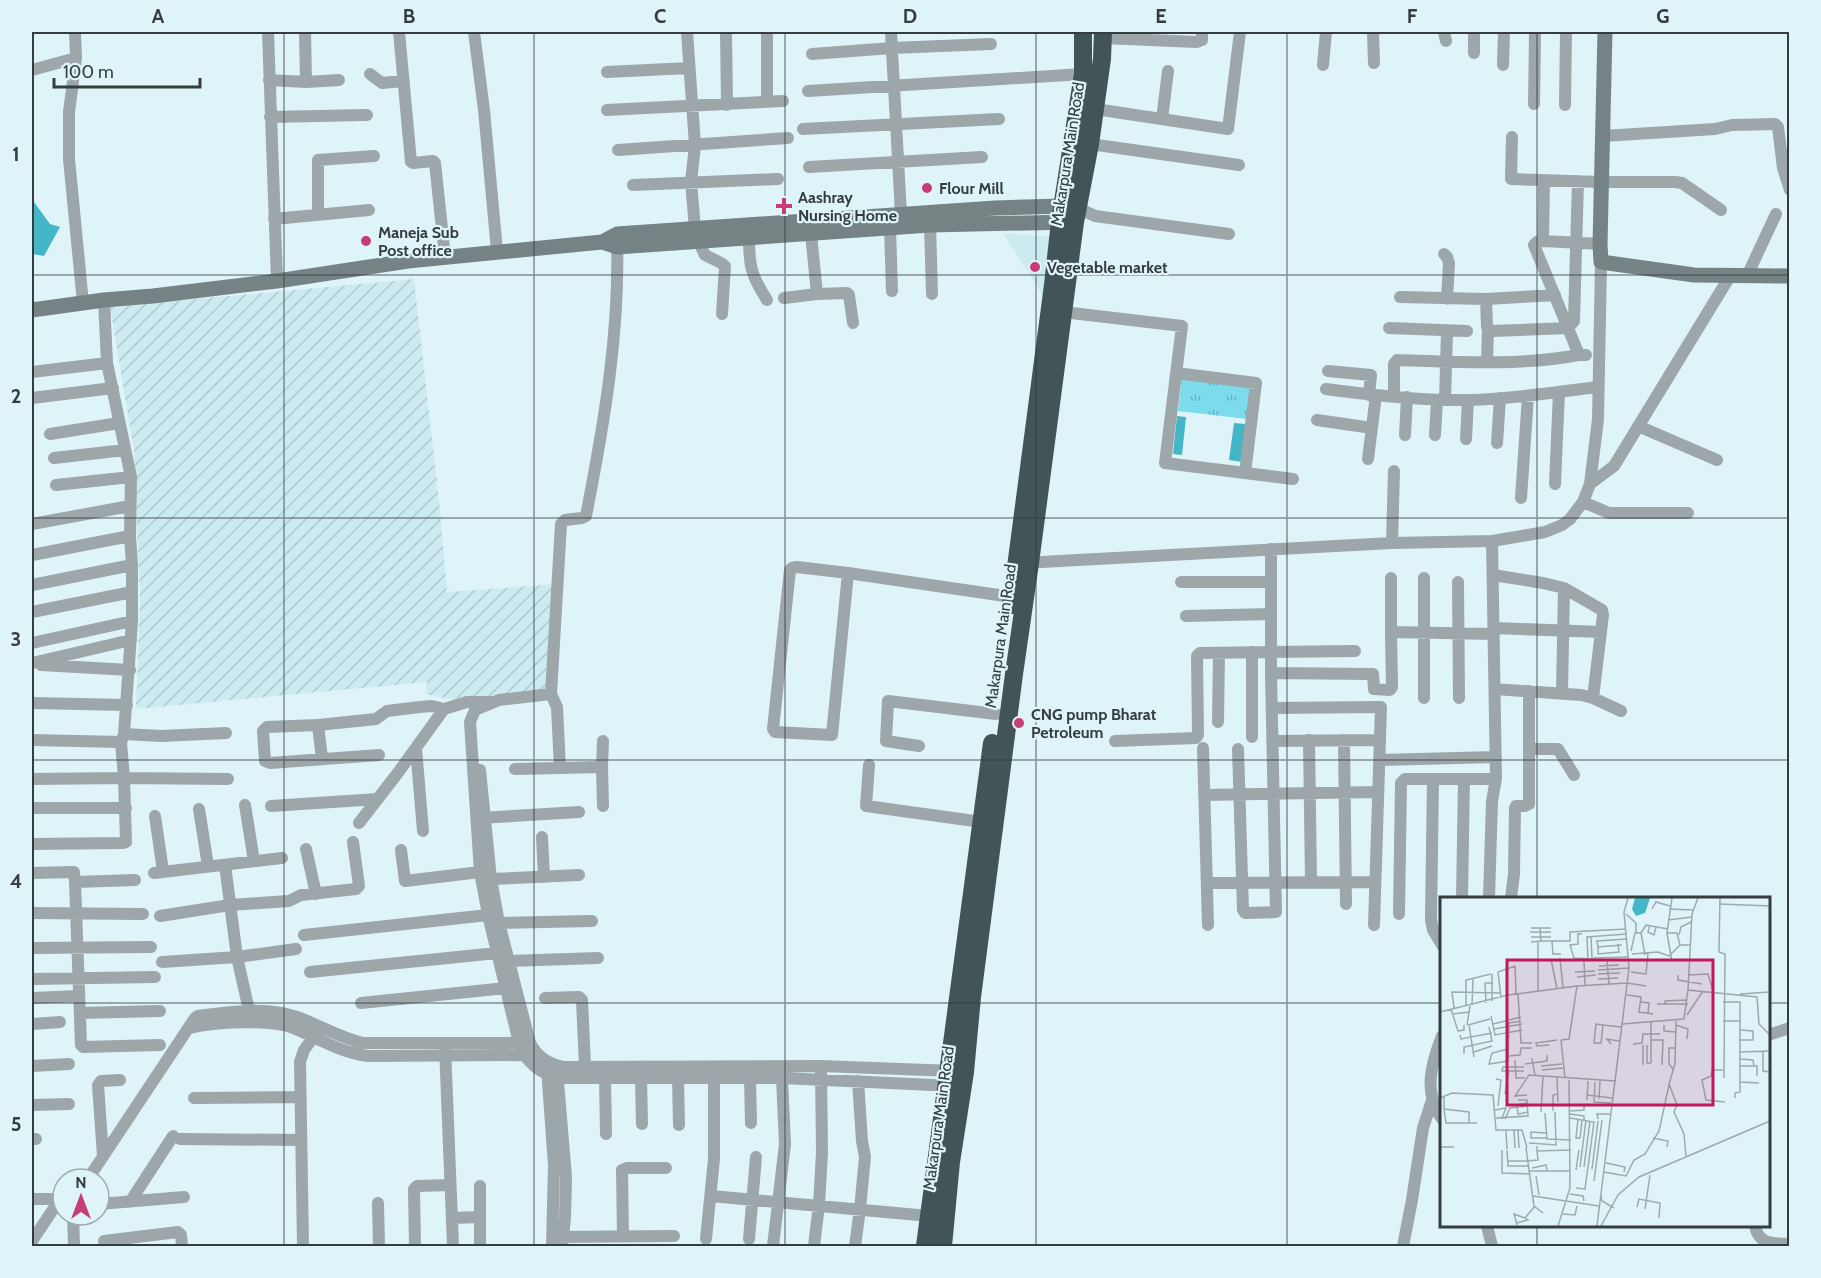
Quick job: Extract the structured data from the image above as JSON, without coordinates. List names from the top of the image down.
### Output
{
  "streets": {
    "highway": ["Makarpura Main Road"]
  },
  "places": {
    "other": [
      "Flour Mill",
      "Maneja Sub Post office",
      "Vegetable market",
      "CNG pump Bharat Petroleum"
    ],
    "health": ["Aashray Nursing Home"]
  },
  "scale_bar": "100 m",
  "north": "top",
  "grid": {
    "columns": [
      "A",
      "B",
      "C",
      "D",
      "E",
      "F",
      "G"
    ],
    "rows": [
      "1",
      "2",
      "3",
      "4",
      "5"
    ]
  }
}
